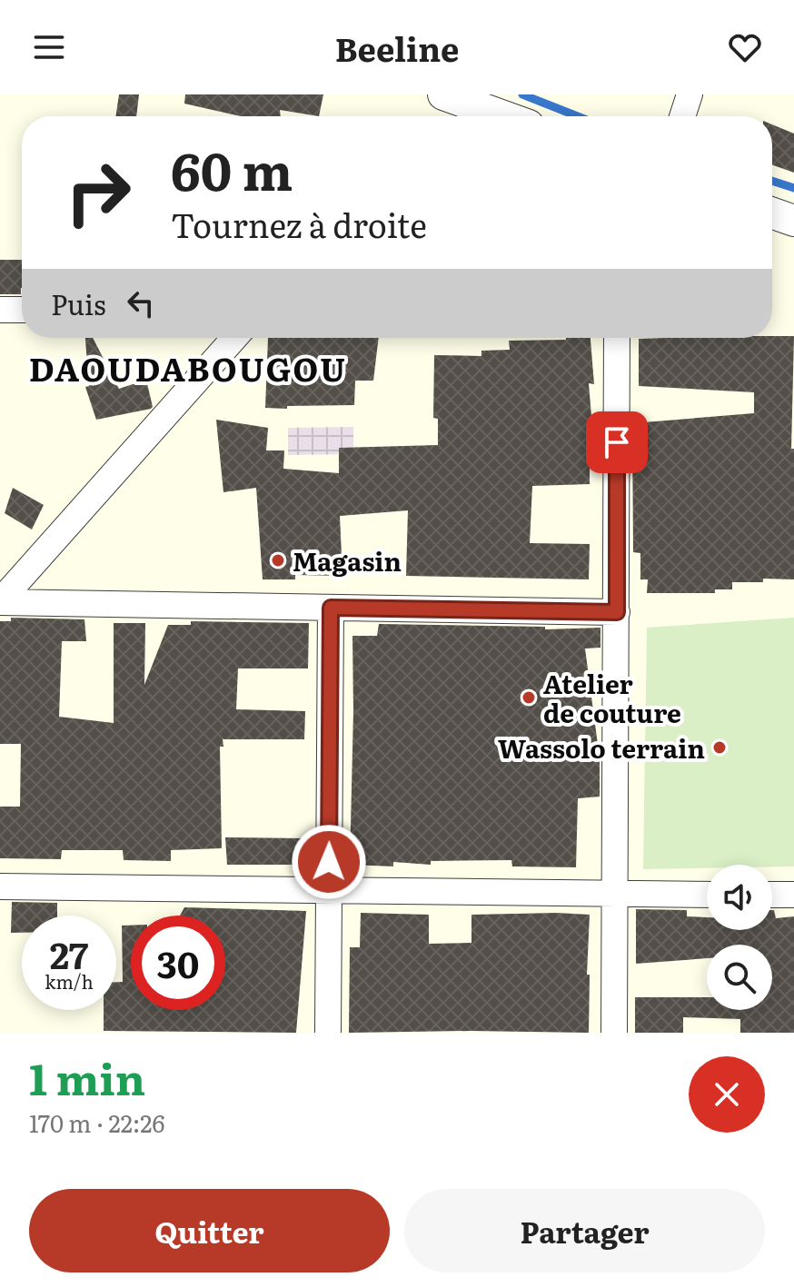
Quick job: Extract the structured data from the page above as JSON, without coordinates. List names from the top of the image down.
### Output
{
  "districts": ["DAOUDABOUGOU"],
  "places": ["Magasin", "Atelier de couture", "Wassolo terrain"],
  "page": {
    "header": "Beeline",
    "turn": ["60 m", "Tournez à droite"],
    "then": "Puis",
    "speed": "27 km/h",
    "limit": "30",
    "heading": ["1 min", "170 m · 22:26"],
    "buttons": ["Quitter", "Partager"]
  }
}
